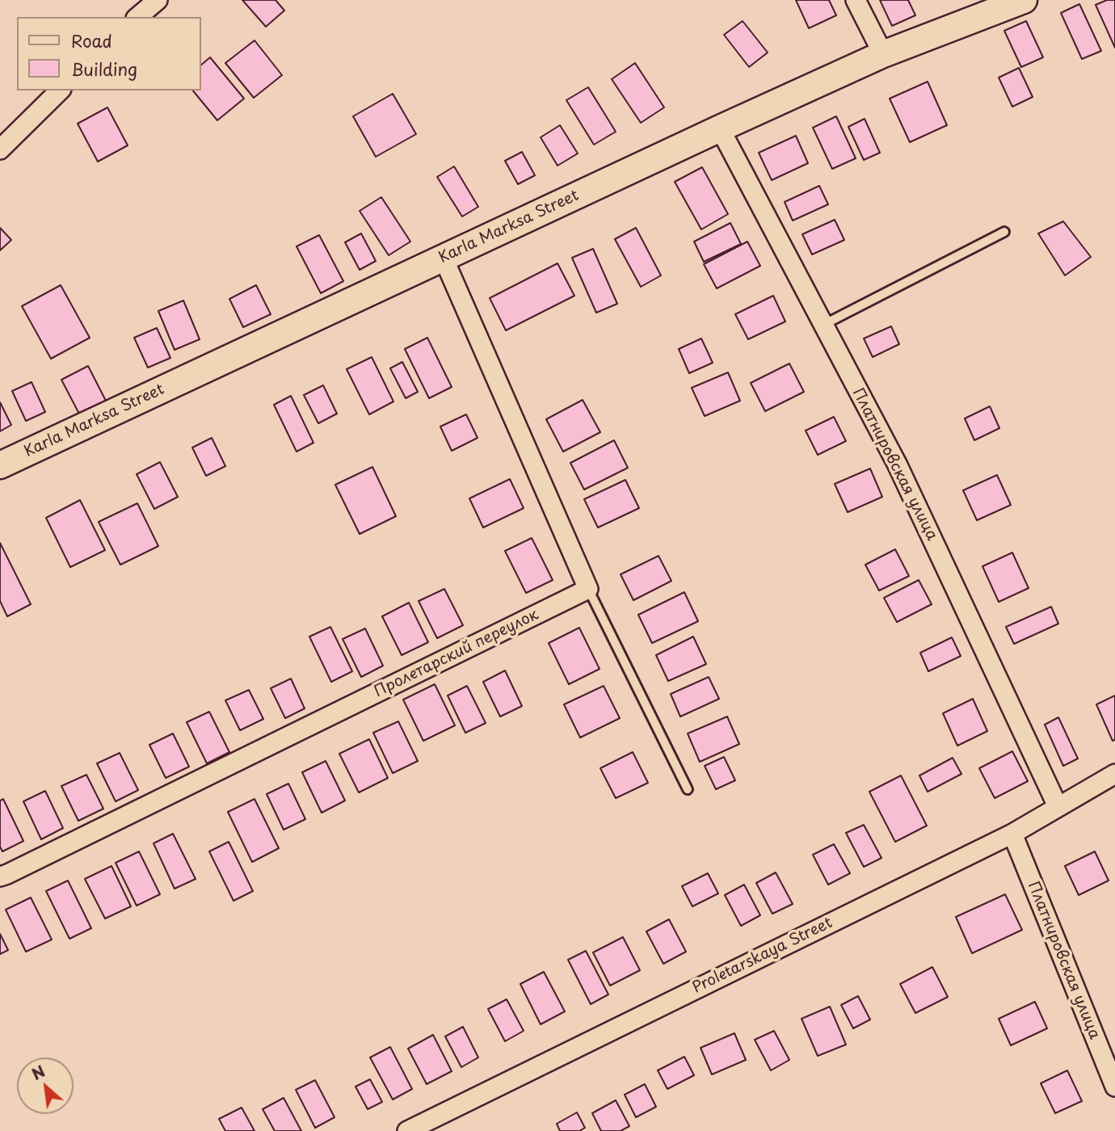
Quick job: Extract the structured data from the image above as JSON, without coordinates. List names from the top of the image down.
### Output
{
  "streets": {
    "main road": ["Karla Marksa Street"],
    "street": ["Платнировская улица", "Пролетарский переулок", "Proletarskaya Street"]
  },
  "crossings": [
    ["Karla Marksa Street", "Платнировская улица"],
    ["Платнировская улица", "Proletarskaya Street"]
  ],
  "legend": ["Road", "Building"],
  "north": "top left"
}
